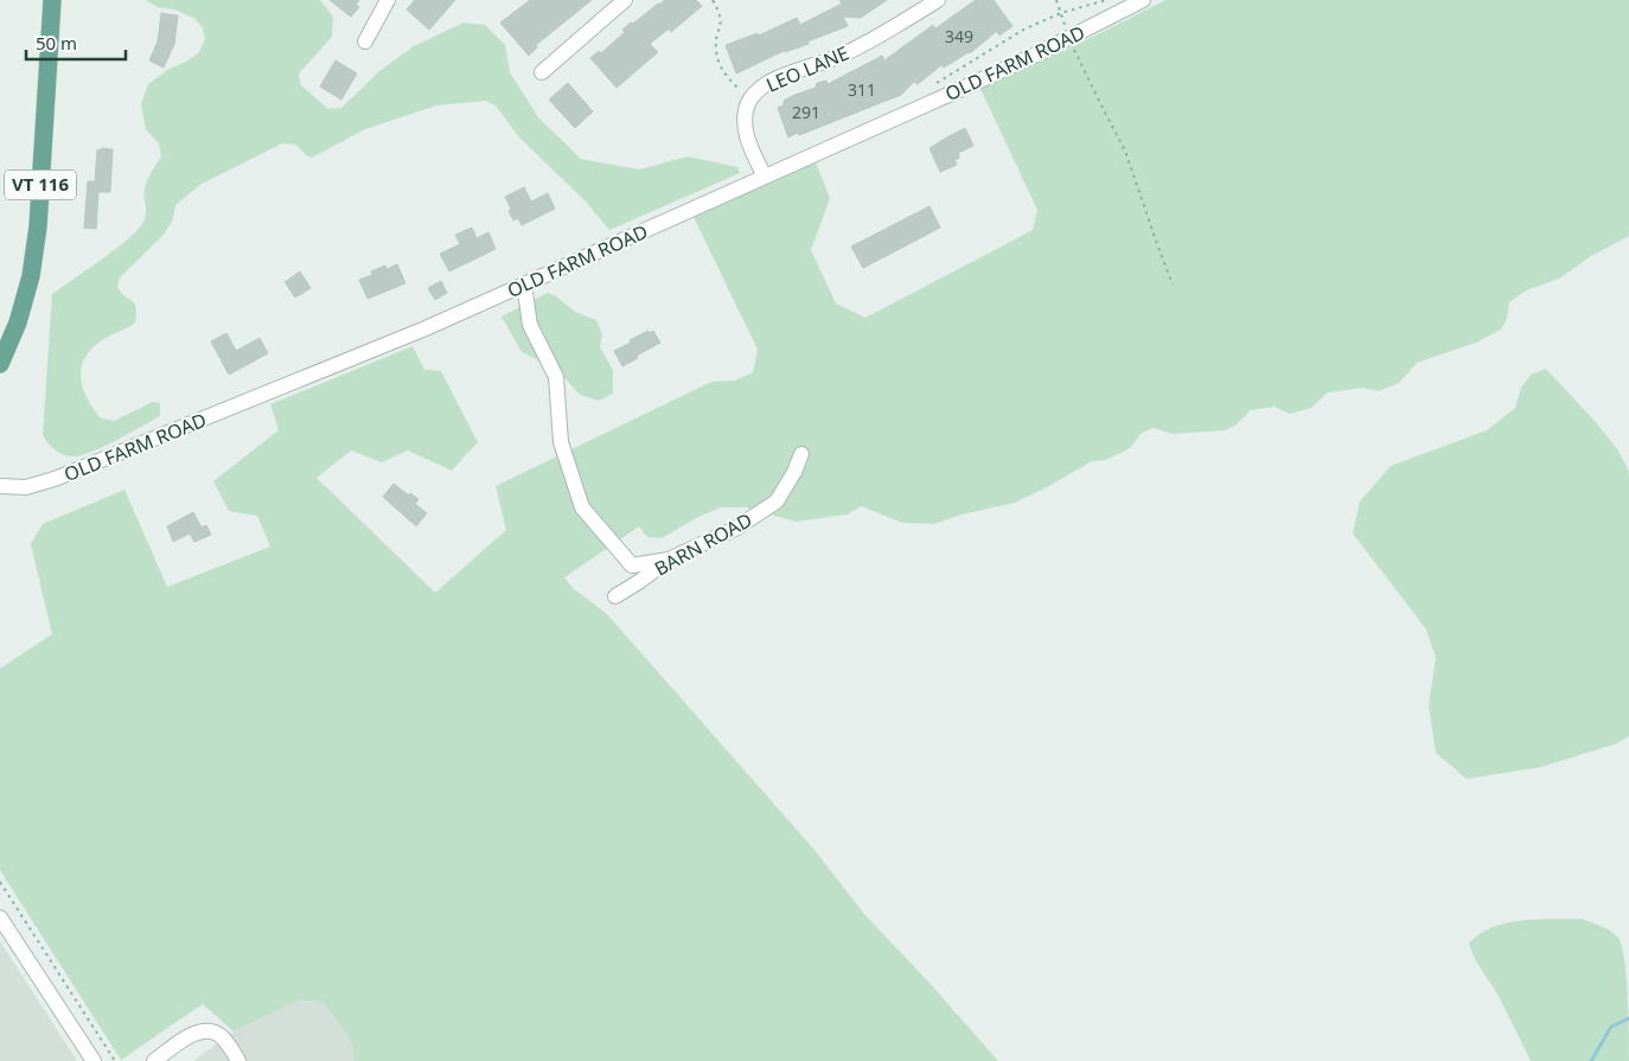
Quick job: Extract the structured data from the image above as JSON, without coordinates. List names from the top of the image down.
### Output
{
  "streets": {
    "main road": ["VT 116"],
    "street": ["OLD FARM ROAD", "LEO LANE", "BARN ROAD"]
  },
  "crossings": [
    ["OLD FARM ROAD", "LEO LANE"]
  ],
  "house_numbers": ["349", "311", "291"],
  "scale_bar": "50 m"
}
